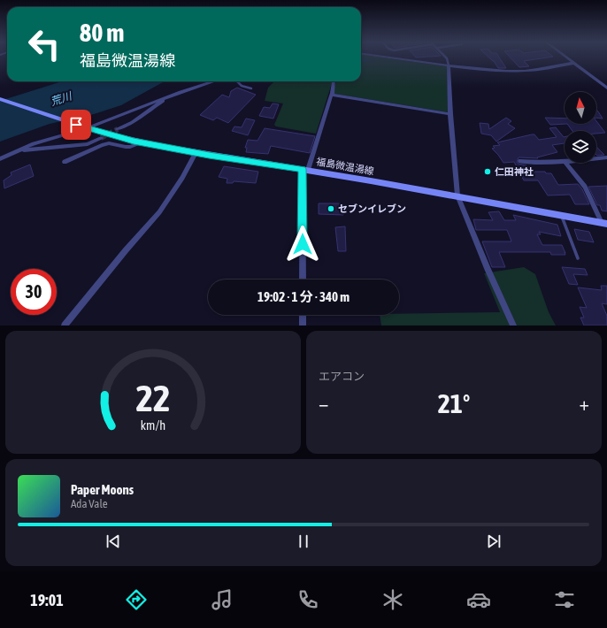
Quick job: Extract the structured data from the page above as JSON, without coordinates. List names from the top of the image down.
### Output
{
  "streets": {
    "main road": ["福島微温湯線"]
  },
  "water": ["荒川"],
  "places": ["仁田神社", "セブンイレブン"],
  "north": "top",
  "page": {
    "turn": ["80 m", "福島微温湯線"],
    "limit": "30",
    "trip": "19:02 · 1 分 · 340 m",
    "tile": "エアコン",
    "heat": ["−", "21°", "+"],
    "song": ["Paper Moons", "Ada Vale"],
    "tabs": "19:01",
    "gauge": ["22", "km/h"]
  }
}
